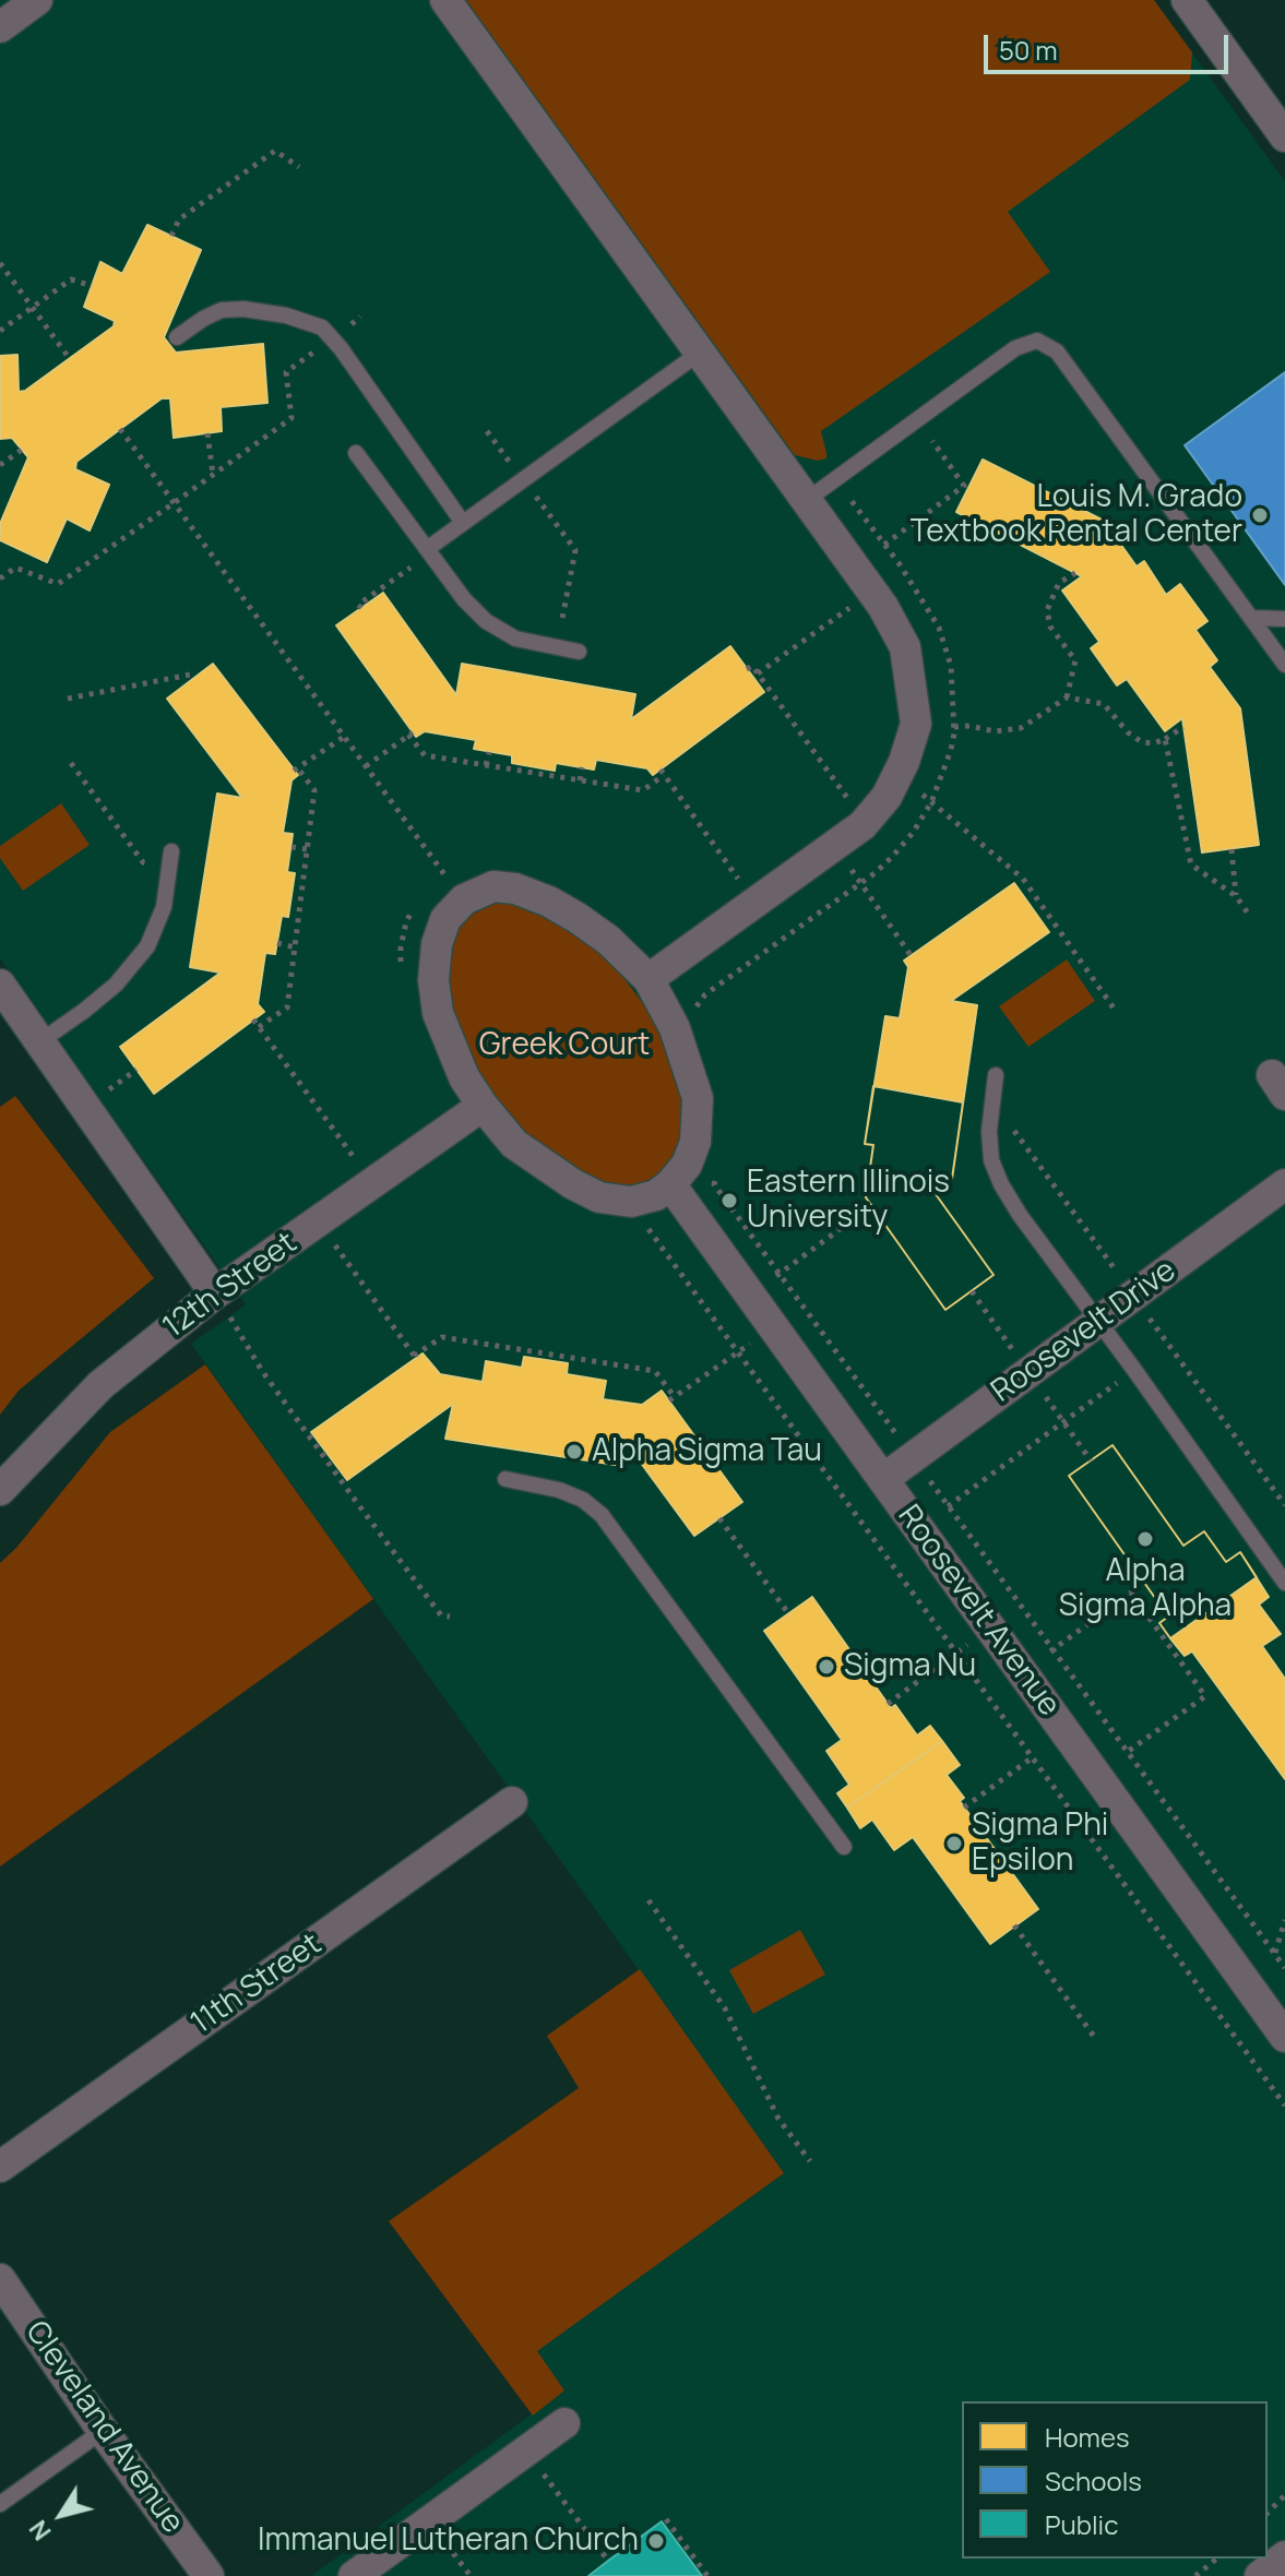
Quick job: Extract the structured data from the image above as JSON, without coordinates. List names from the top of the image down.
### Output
{
  "streets": {
    "street": [
      "12th Street",
      "Roosevelt Drive",
      "Roosevelt Avenue",
      "11th Street",
      "Cleveland Avenue"
    ]
  },
  "crossings": [
    ["12th Street", "Roosevelt Avenue"],
    ["Roosevelt Drive", "Roosevelt Avenue"]
  ],
  "parks": ["Greek Court"],
  "places": [
    "Louis M. Grado Textbook Rental Center",
    "Eastern Illinois University",
    "Alpha Sigma Tau",
    "Alpha Sigma Alpha",
    "Sigma Nu",
    "Sigma Phi Epsilon",
    "Immanuel Lutheran Church"
  ],
  "legend": ["Homes", "Schools", "Public"],
  "scale_bar": "50 m",
  "north": "bottom left"
}
